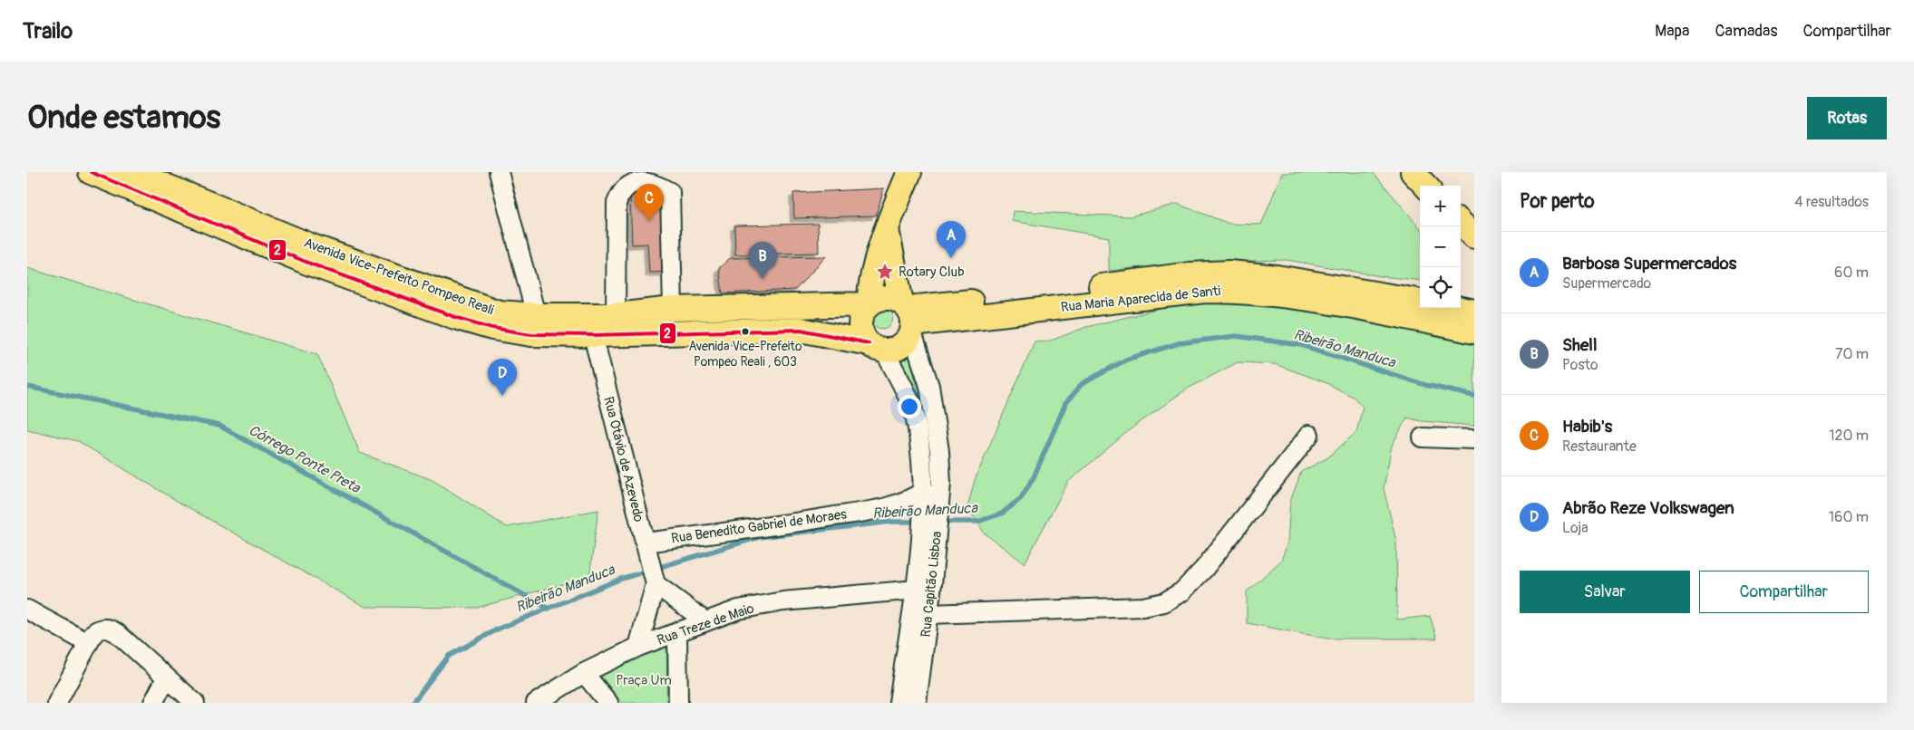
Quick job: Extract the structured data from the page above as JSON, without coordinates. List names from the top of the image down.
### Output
{
  "streets": {
    "main road": ["Avenida Vice-Prefeito Pompeo Reali", "Rua Maria Aparecida de Santi"],
    "street": [
      "Rua Otávio de Azevedo",
      "Rua Benedito Gabriel de Moraes",
      "Rua Capitão Lisboa",
      "Rua Treze de Maio"
    ]
  },
  "crossings": [
    ["Avenida Vice-Prefeito Pompeo Reali", "Rua Maria Aparecida de Santi"],
    ["Avenida Vice-Prefeito Pompeo Reali", "Rua Otávio de Azevedo"],
    ["Avenida Vice-Prefeito Pompeo Reali", "Rua Capitão Lisboa"],
    ["Rua Maria Aparecida de Santi", "Rua Capitão Lisboa"],
    ["Rua Otávio de Azevedo", "Rua Benedito Gabriel de Moraes"],
    ["Rua Otávio de Azevedo", "Rua Treze de Maio"],
    ["Rua Benedito Gabriel de Moraes", "Rua Capitão Lisboa"],
    ["Rua Capitão Lisboa", "Rua Treze de Maio"]
  ],
  "water": ["Ribeirão Manduca", "Córrego Ponte Preta"],
  "parks": ["Praça Um"],
  "places": {
    "place": ["Rotary Club"],
    "other": ["Avenida Vice-Prefeito Pompeo Reali , 603"]
  },
  "lines": ["transit line 2"],
  "page": {
    "header": "Trailo",
    "nav": ["Mapa", "Camadas", "Compartilhar"],
    "buttons": [
      "Rotas",
      ["Salvar", "Compartilhar"]
    ],
    "title": "Onde estamos",
    "heading": ["Por perto", "4 resultados"],
    "pins": [
      "C",
      "A",
      "B",
      "D"
    ],
    "map_buttons": ["+", "−"],
    "list": [
      {
        "mark": "A",
        "name": "Barbosa Supermercados",
        "note": "Supermercado",
        "value": "60 m"
      },
      {
        "mark": "B",
        "name": "Shell",
        "note": "Posto",
        "value": "70 m"
      },
      {
        "mark": "C",
        "name": "Habib's",
        "note": "Restaurante",
        "value": "120 m"
      },
      {
        "mark": "D",
        "name": "Abrão Reze Volkswagen",
        "note": "Loja",
        "value": "160 m"
      }
    ]
  }
}
